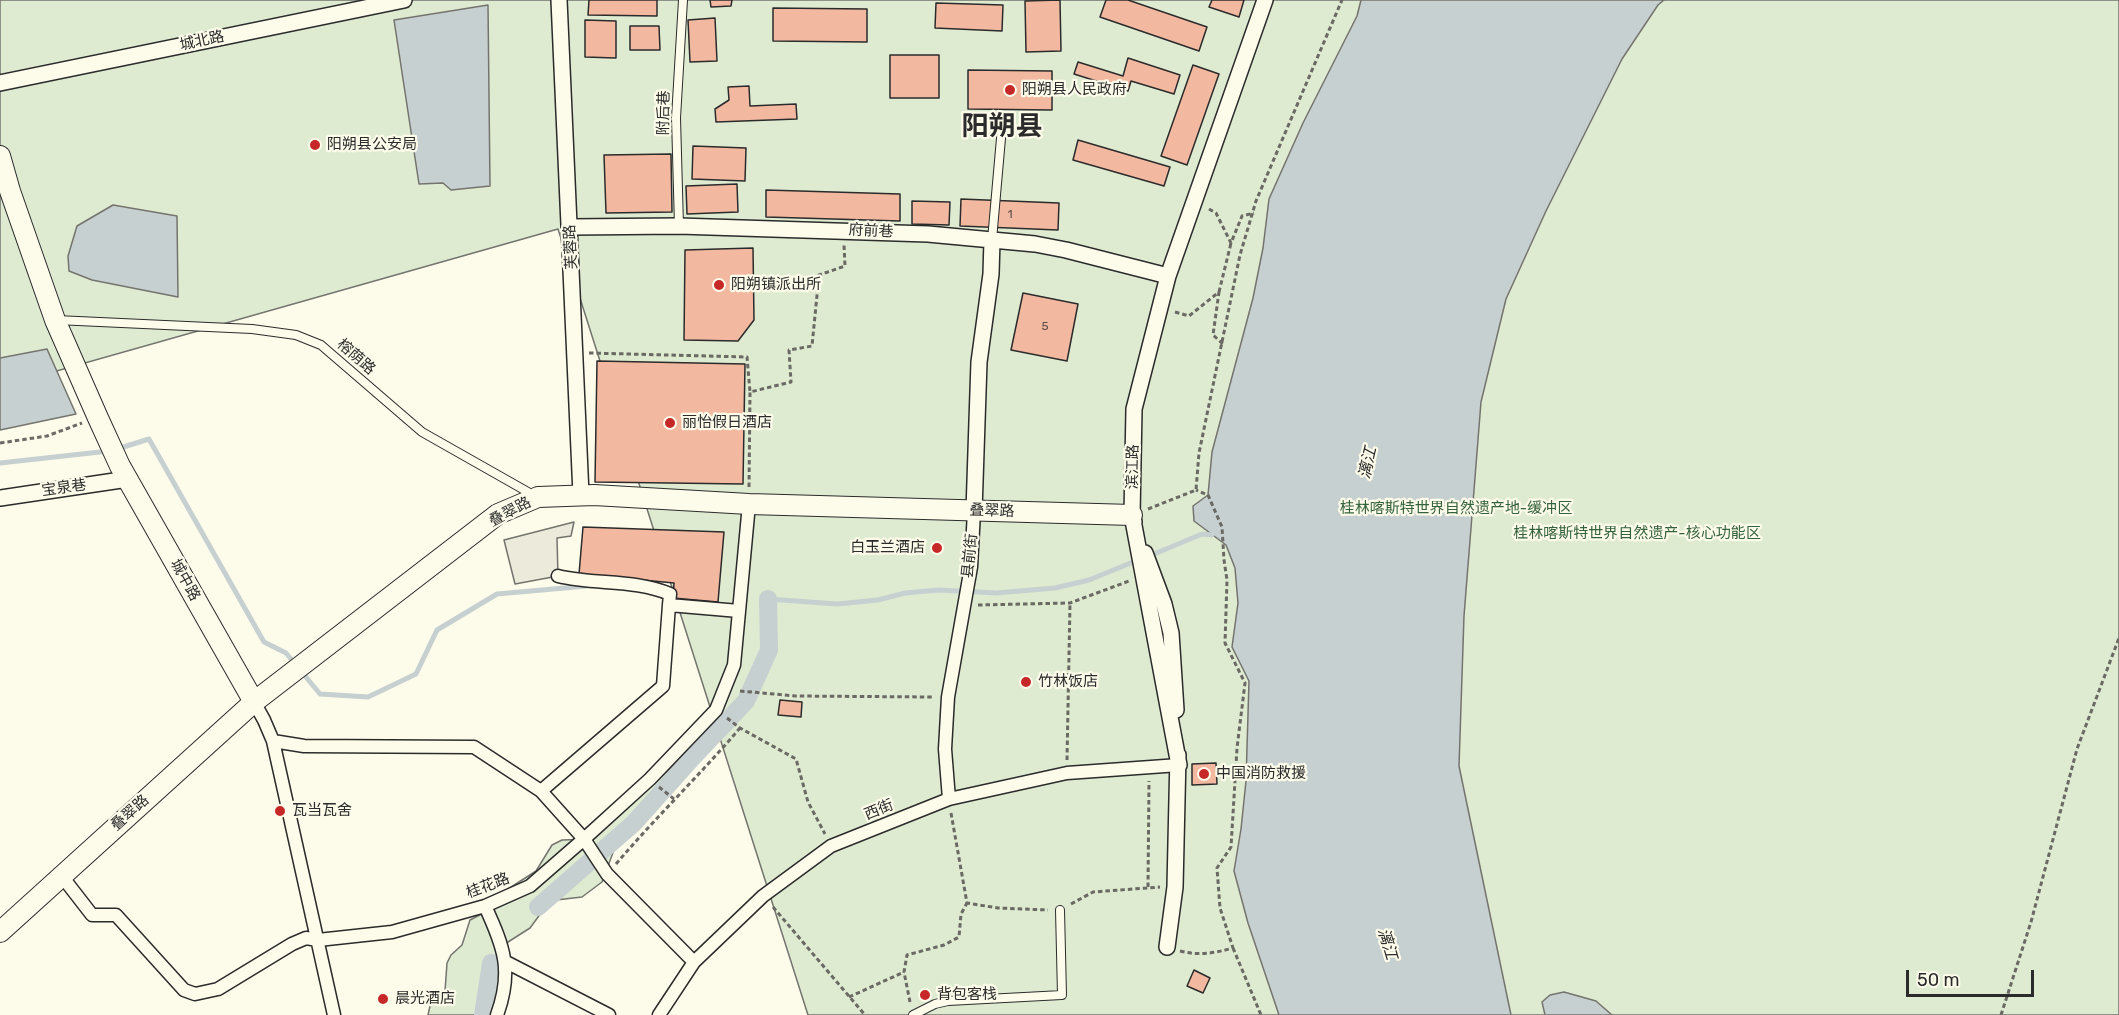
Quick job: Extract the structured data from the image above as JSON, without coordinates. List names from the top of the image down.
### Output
{
  "streets": {
    "street": [
      "城北路",
      "府前巷",
      "芙蓉路",
      "滨江路",
      "宝泉巷",
      "叠翠路",
      "县前街",
      "城中路",
      "西街",
      "桂花路"
    ],
    "lane": ["附后巷", "榕荫路"]
  },
  "crossings": [
    ["附后巷", "府前巷"],
    ["府前巷", "芙蓉路"],
    ["府前巷", "滨江路"],
    ["府前巷", "县前街"],
    ["芙蓉路", "叠翠路"],
    ["榕荫路", "叠翠路"],
    ["榕荫路", "城中路"],
    ["滨江路", "叠翠路"],
    ["滨江路", "西街"],
    ["宝泉巷", "城中路"],
    ["叠翠路", "县前街"],
    ["叠翠路", "城中路"],
    ["叠翠路", "桂花路"],
    ["县前街", "西街"],
    ["城中路", "桂花路"]
  ],
  "districts": ["阳朔县"],
  "water": ["漓江"],
  "parks": ["桂林喀斯特世界自然遗产地-缓冲区", "桂林喀斯特世界自然遗产-核心功能区"],
  "places": [
    "阳朔县人民政府",
    "阳朔县公安局",
    "阳朔镇派出所",
    "丽怡假日酒店",
    "白玉兰酒店",
    "竹林饭店",
    "中国消防救援",
    "瓦当瓦舍",
    "背包客栈",
    "晨光酒店"
  ],
  "house_numbers": ["1", "5"],
  "scale_bar": "50 m"
}
